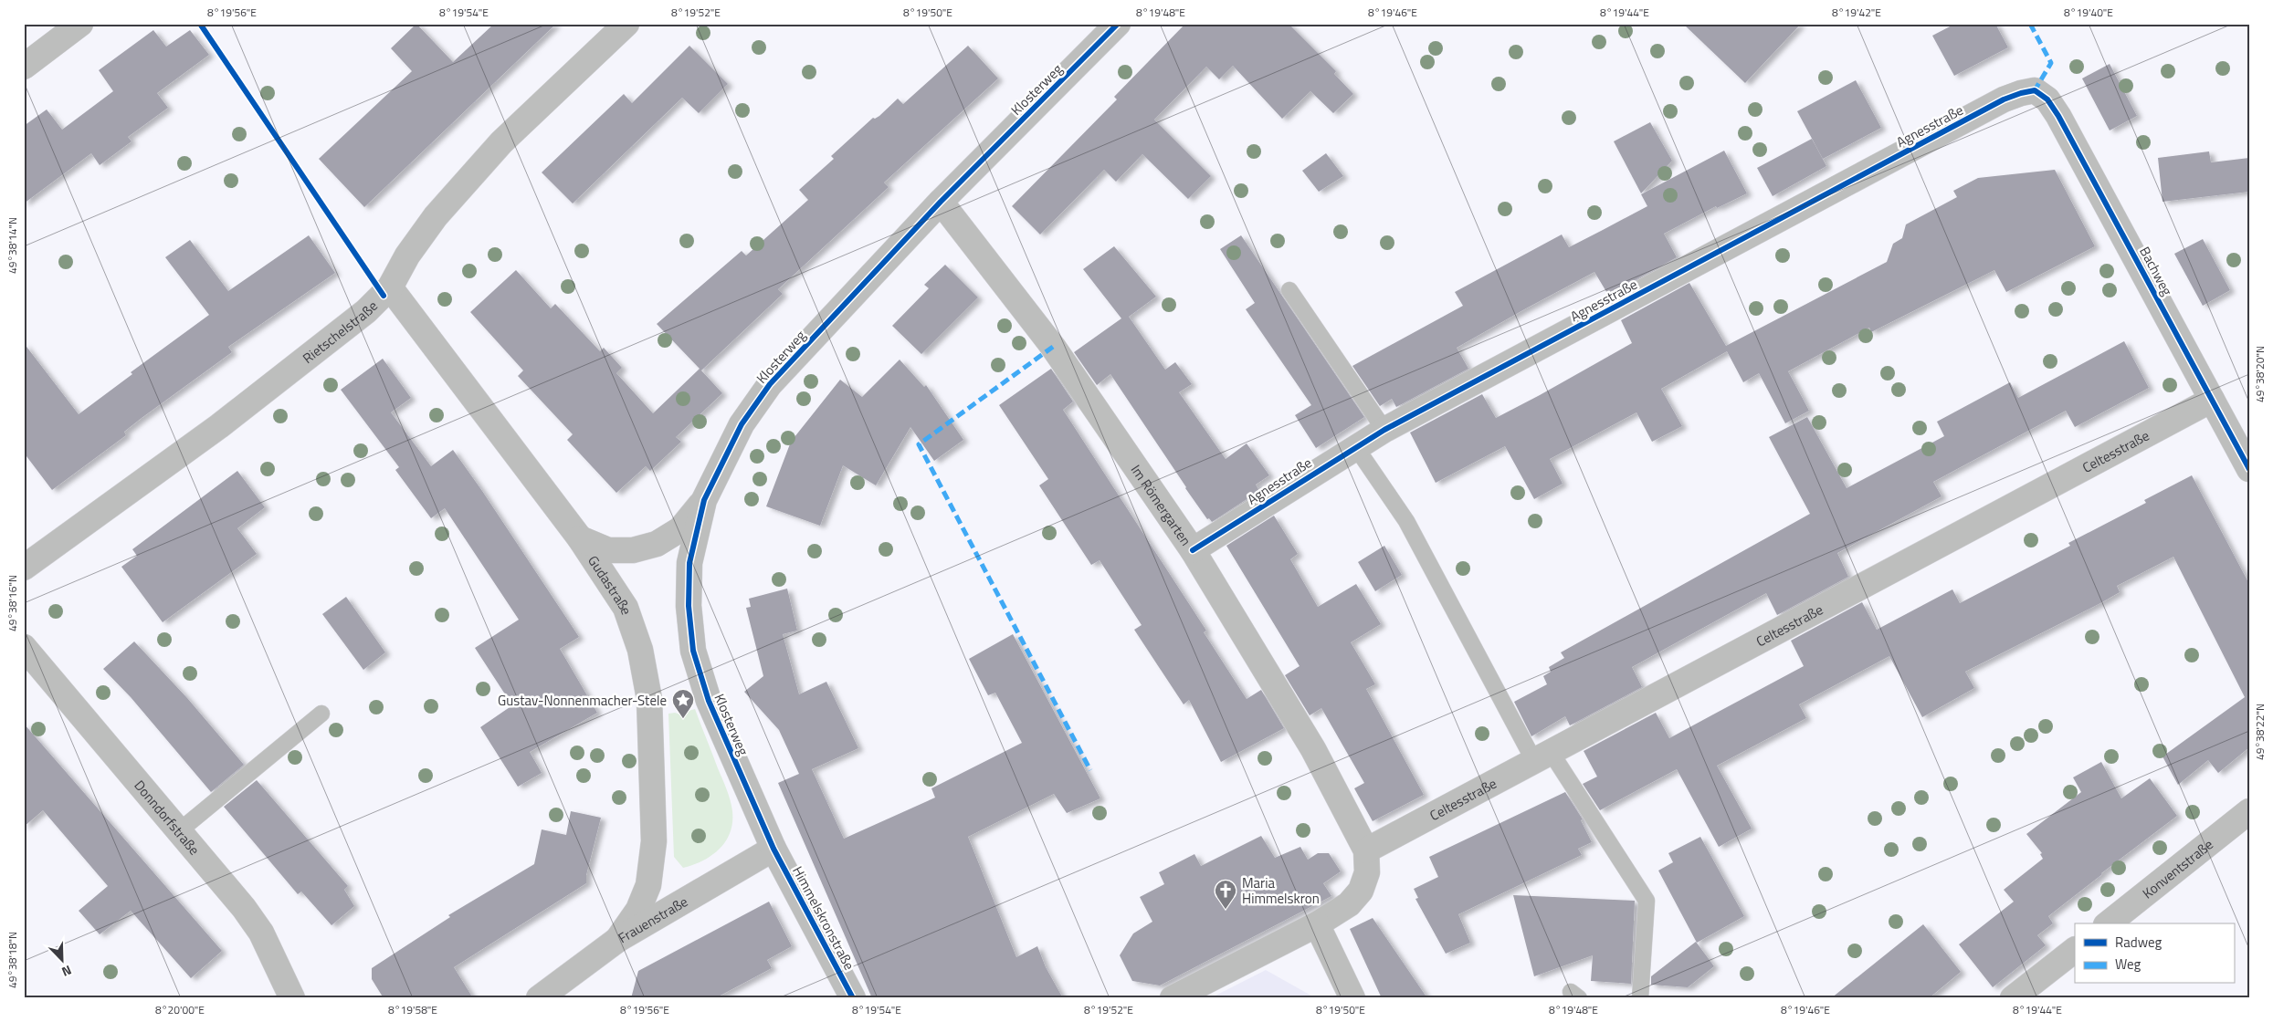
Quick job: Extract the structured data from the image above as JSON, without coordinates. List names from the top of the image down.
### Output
{
  "streets": {
    "street": [
      "Klosterweg",
      "Agnesstraße",
      "Bachweg",
      "Rietschelstraße",
      "Celtesstraße",
      "Im Römergarten",
      "Gudastraße",
      "Donndorfstraße",
      "Konventstraße",
      "Himmelskronstraße",
      "Frauenstraße"
    ]
  },
  "crossings": [
    ["Klosterweg", "Im Römergarten"],
    ["Klosterweg", "Gudastraße"],
    ["Klosterweg", "Himmelskronstraße"],
    ["Klosterweg", "Frauenstraße"],
    ["Agnesstraße", "Bachweg"],
    ["Agnesstraße", "Im Römergarten"],
    ["Bachweg", "Celtesstraße"],
    ["Rietschelstraße", "Gudastraße"],
    ["Celtesstraße", "Im Römergarten"],
    ["Gudastraße", "Frauenstraße"],
    ["Himmelskronstraße", "Frauenstraße"]
  ],
  "places": {
    "place": ["Gustav-Nonnenmacher-Stele"],
    "church": ["Maria Himmelskron"]
  },
  "legend": ["Radweg", "Weg"],
  "north": "bottom right",
  "coordinates": [
    "8°19'56\"E",
    "8°19'54\"E",
    "8°19'52\"E",
    "8°19'50\"E",
    "8°19'48\"E",
    "8°19'46\"E",
    "8°19'44\"E",
    "8°19'42\"E",
    "8°19'40\"E",
    "49°38'14\"N",
    "49°38'20\"N",
    "49°38'16\"N",
    "49°38'22\"N",
    "49°38'18\"N",
    "8°20'00\"E",
    "8°19'58\"E"
  ]
}
